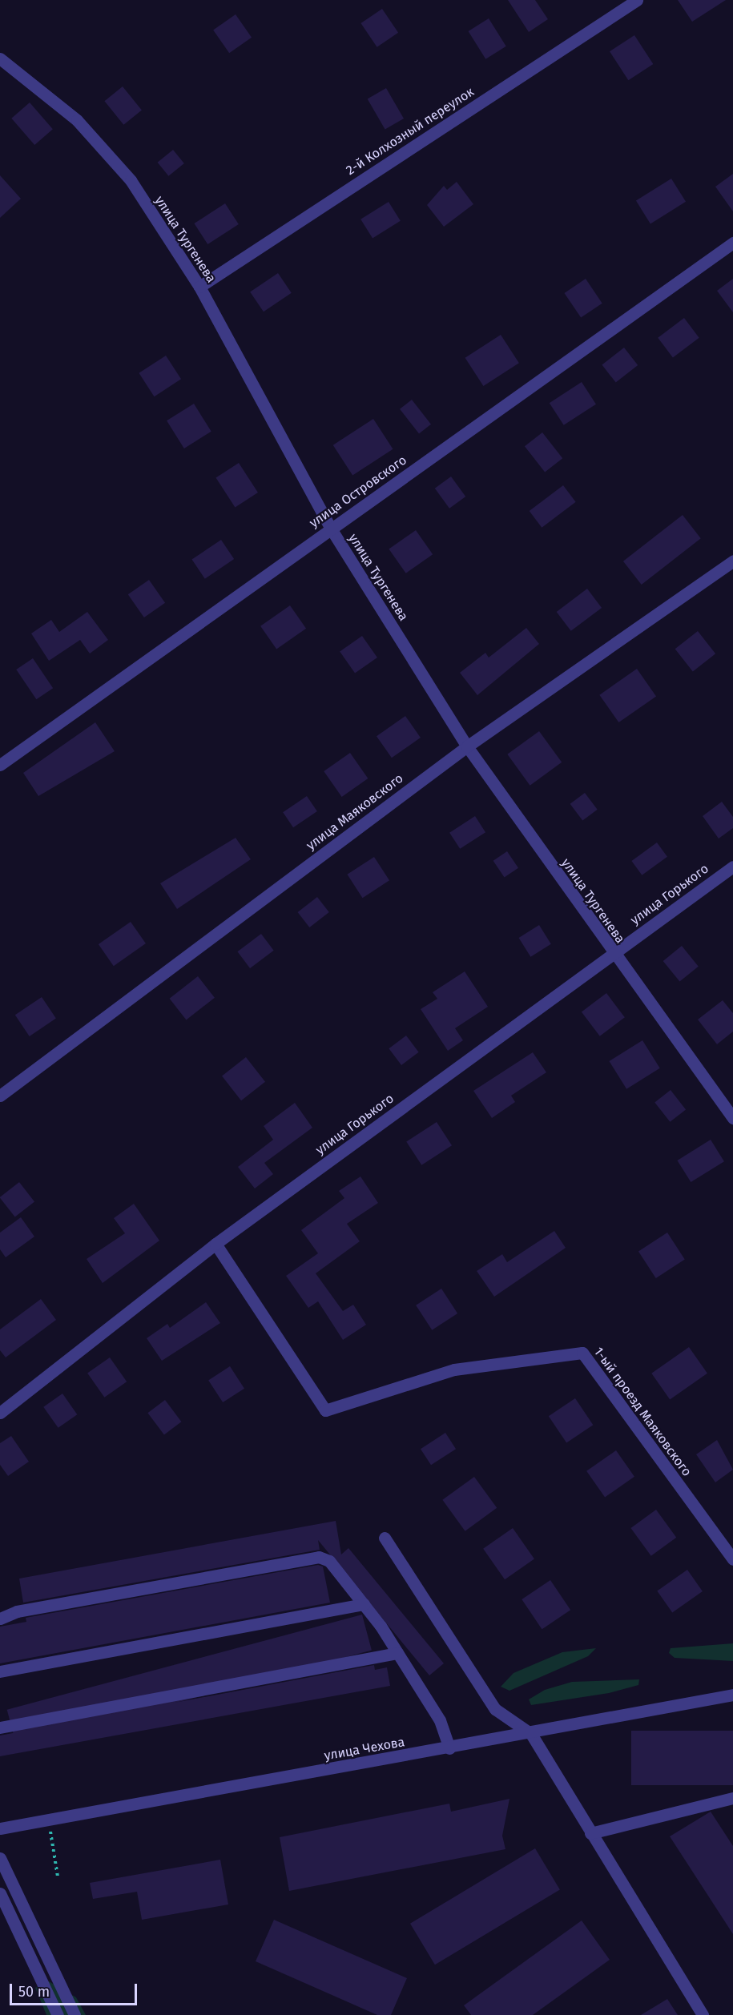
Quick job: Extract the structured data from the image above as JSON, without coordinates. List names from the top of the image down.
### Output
{
  "streets": {
    "street": [
      "2-й Колхозный переулок",
      "улица Тургенева",
      "улица Островского",
      "улица Маяковского",
      "улица Горького",
      "1-ый проезд Маяковского",
      "улица Чехова"
    ]
  },
  "crossings": [
    ["2-й Колхозный переулок", "улица Тургенева"],
    ["улица Тургенева", "улица Островского"],
    ["улица Тургенева", "улица Маяковского"],
    ["улица Тургенева", "улица Горького"],
    ["улица Горького", "1-ый проезд Маяковского"]
  ],
  "scale_bar": "50 m"
}
